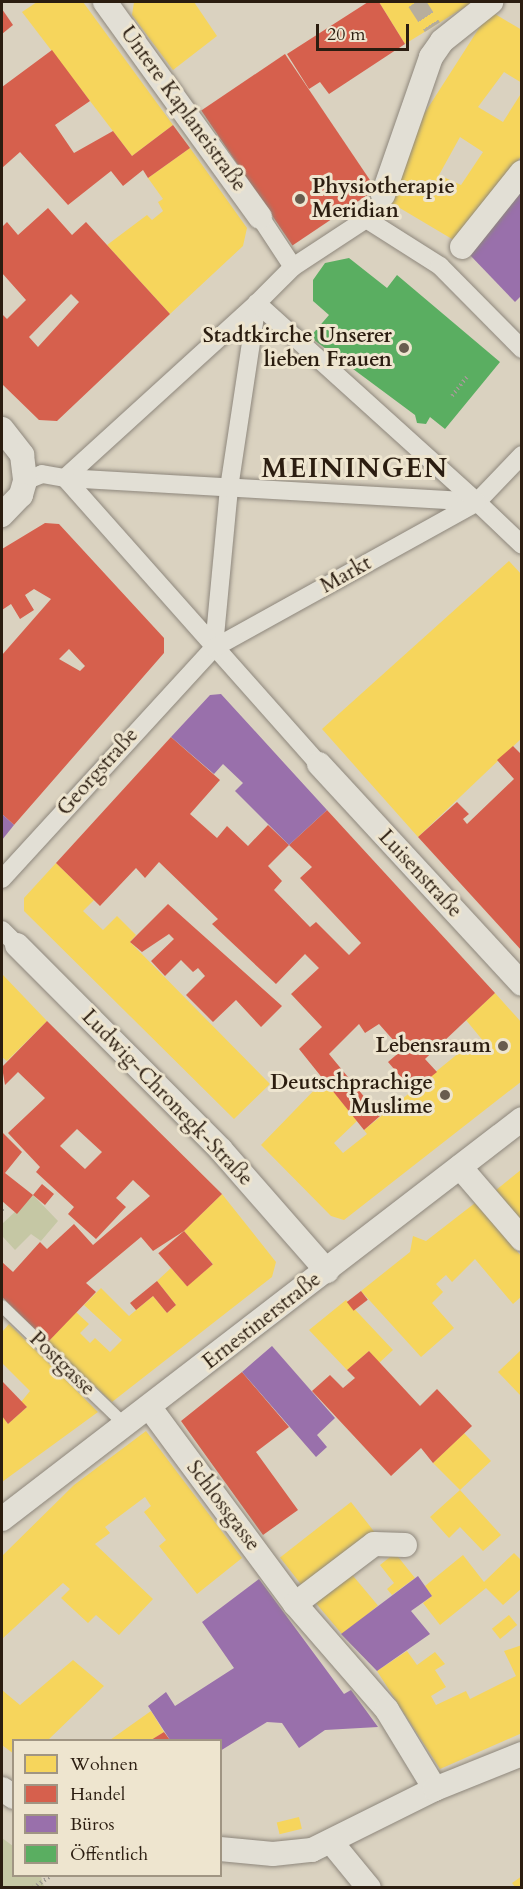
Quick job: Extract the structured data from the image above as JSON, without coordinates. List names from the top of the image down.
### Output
{
  "streets": {
    "street": [
      "Untere Kaplaneistraße",
      "Markt",
      "Georgstraße",
      "Luisenstraße",
      "Ludwig-Chronegk-Straße",
      "Ernestinerstraße",
      "Schlossgasse"
    ],
    "lane": ["Postgasse"]
  },
  "crossings": [
    ["Markt", "Georgstraße"],
    ["Ludwig-Chronegk-Straße", "Ernestinerstraße"],
    ["Ernestinerstraße", "Postgasse"],
    ["Ernestinerstraße", "Schlossgasse"]
  ],
  "districts": ["MEININGEN"],
  "places": [
    "Physiotherapie Meridian",
    "Stadtkirche Unserer lieben Frauen",
    "Lebensraum",
    "Deutschprachige Muslime"
  ],
  "legend": [
    "Wohnen",
    "Handel",
    "Büros",
    "Öffentlich"
  ],
  "scale_bar": "20 m"
}
